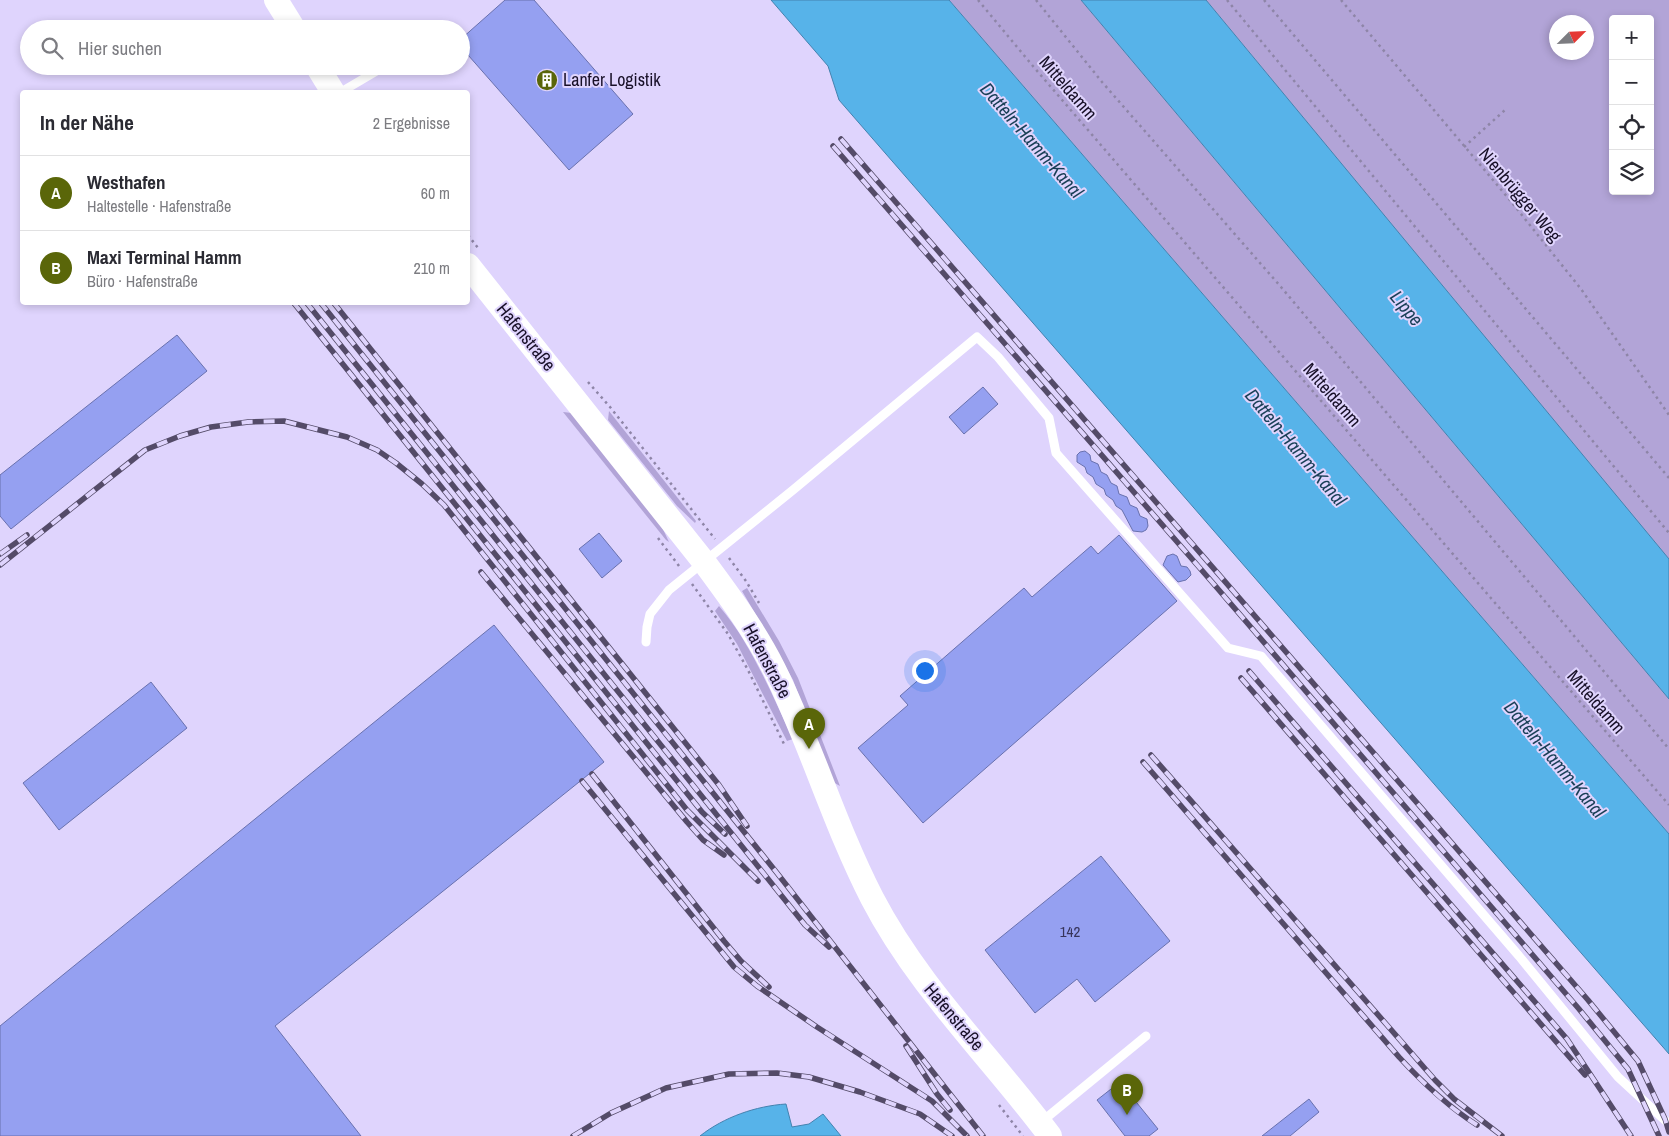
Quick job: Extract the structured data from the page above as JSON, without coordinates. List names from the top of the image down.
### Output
{
  "streets": {
    "street": ["Hafenstraße"],
    "path": ["Mitteldamm", "Nienbrügger Weg"]
  },
  "water": ["Datteln-Hamm-Kanal", "Lippe"],
  "places": {
    "building": ["Lanfer Logistik"]
  },
  "house_numbers": ["142"],
  "north": "top right",
  "page": {
    "map_buttons": ["+", "−"],
    "search": "Hier suchen",
    "heading": ["In der Nähe", "2 Ergebnisse"],
    "list": [
      {
        "mark": "A",
        "name": "Westhafen",
        "note": "Haltestelle · Hafenstraße",
        "value": "60 m"
      },
      {
        "mark": "B",
        "name": "Maxi Terminal Hamm",
        "note": "Büro · Hafenstraße",
        "value": "210 m"
      }
    ],
    "pins": ["A", "B"]
  }
}
